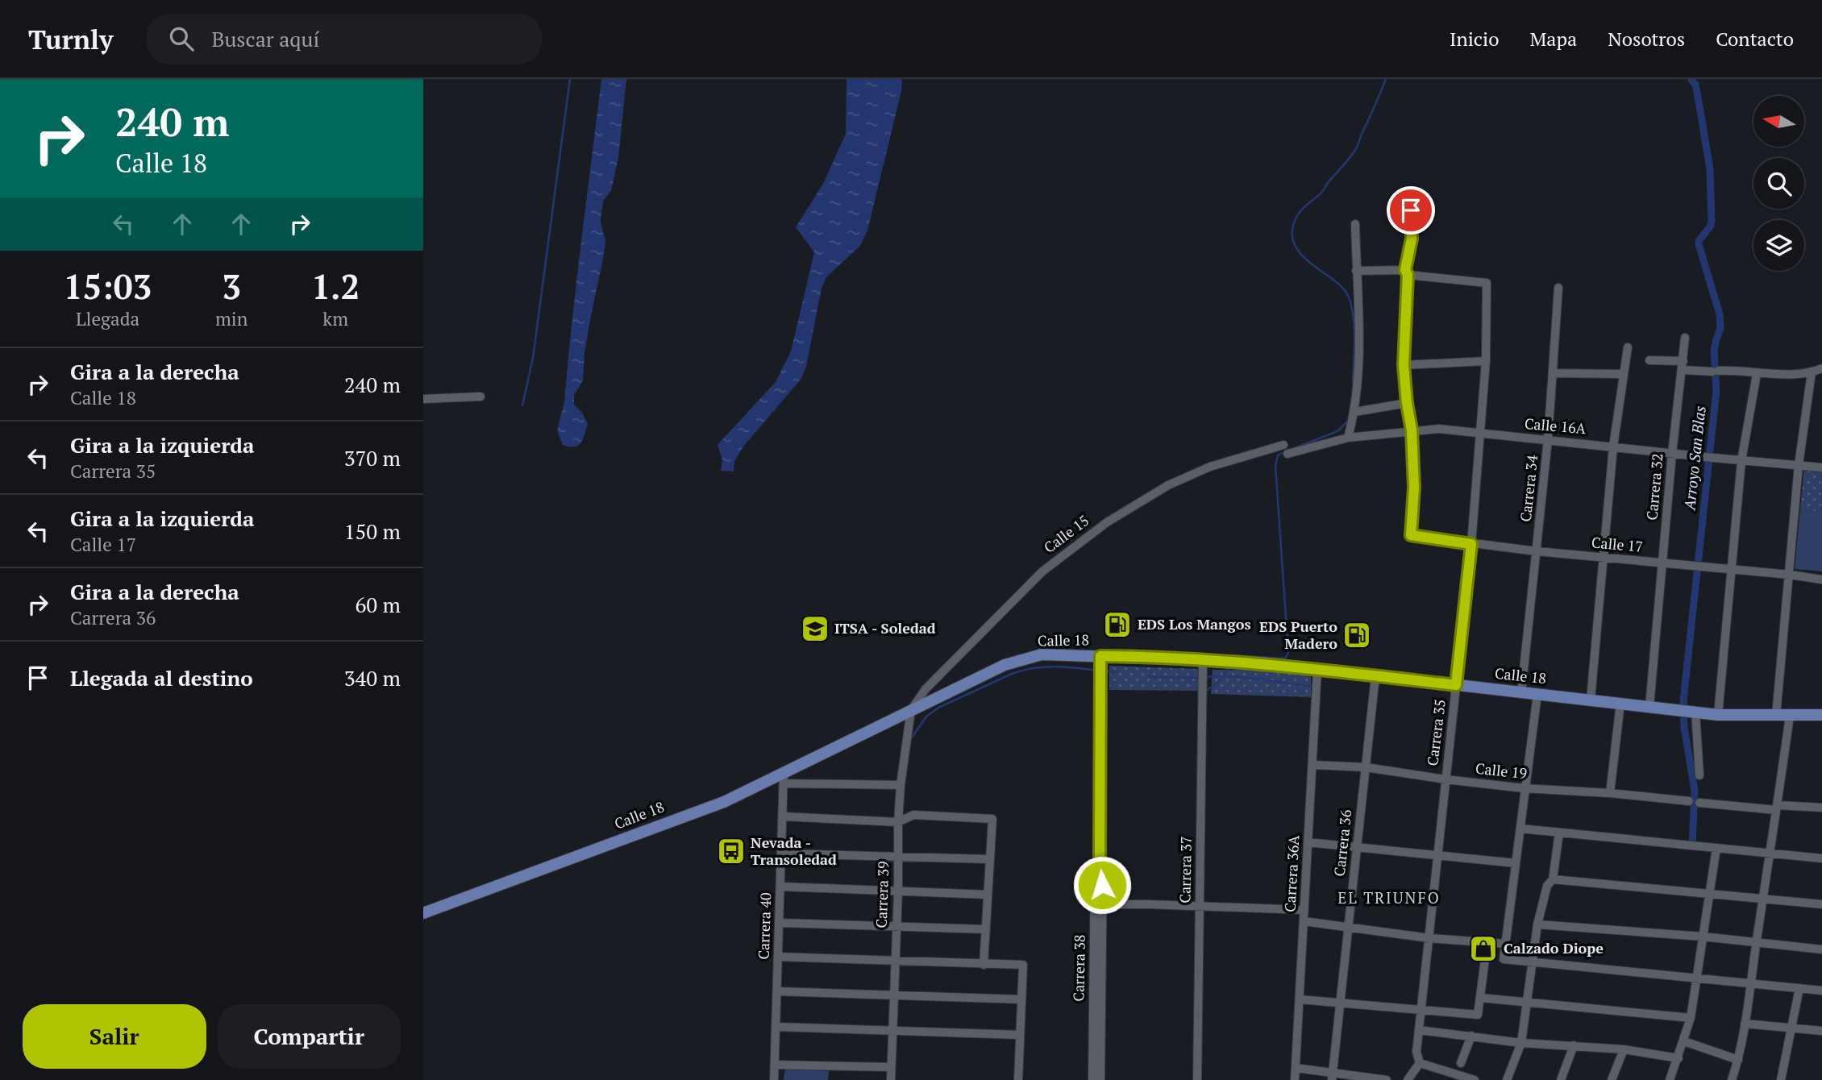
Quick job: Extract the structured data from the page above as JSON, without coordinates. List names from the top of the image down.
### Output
{
  "streets": {
    "main road": ["Calle 18"],
    "street": [
      "Calle 16A",
      "Carrera 32",
      "Carrera 34",
      "Calle 15",
      "Calle 17",
      "Carrera 35",
      "Calle 19",
      "Carrera 36",
      "Carrera 37",
      "Carrera 36A",
      "Carrera 39",
      "Carrera 40",
      "Carrera 38"
    ]
  },
  "crossings": [
    ["Calle 16A", "Carrera 32"],
    ["Calle 16A", "Carrera 34"],
    ["Calle 16A", "Calle 17"],
    ["Calle 16A", "Carrera 35"],
    ["Carrera 32", "Calle 17"],
    ["Carrera 32", "Calle 18"],
    ["Carrera 34", "Calle 17"],
    ["Carrera 34", "Calle 18"],
    ["Calle 15", "Calle 18"],
    ["Calle 15", "Carrera 39"],
    ["Calle 17", "Carrera 35"],
    ["Calle 18", "Carrera 35"],
    ["Calle 18", "Carrera 36"],
    ["Calle 18", "Carrera 37"],
    ["Calle 18", "Carrera 36A"],
    ["Calle 18", "Carrera 39"],
    ["Calle 18", "Carrera 40"],
    ["Calle 18", "Carrera 38"],
    ["Carrera 35", "Calle 19"],
    ["Calle 19", "Carrera 36"],
    ["Calle 19", "Carrera 36A"]
  ],
  "districts": ["EL TRIUNFO"],
  "water": ["Arroyo San Blas"],
  "places": {
    "fuel station": ["EDS Los Mangos", "EDS Puerto Madero"],
    "school or university": ["ITSA - Soledad"],
    "bus stop": ["Nevada - Transoledad"],
    "shop": ["Calzado Diope"]
  },
  "north": "left",
  "page": {
    "header": "Turnly",
    "search": "Buscar aquí",
    "nav": [
      "Inicio",
      "Mapa",
      "Nosotros",
      "Contacto"
    ],
    "turn": ["240 m", "Calle 18"],
    "eta": [
      "15:03",
      "Llegada",
      "3",
      "min",
      "1.2",
      "km"
    ],
    "list": [
      {
        "name": "Gira a la derecha",
        "note": "Calle 18",
        "value": "240 m"
      },
      {
        "name": "Gira a la izquierda",
        "note": "Carrera 35",
        "value": "370 m"
      },
      {
        "name": "Gira a la izquierda",
        "note": "Calle 17",
        "value": "150 m"
      },
      {
        "name": "Gira a la derecha",
        "note": "Carrera 36",
        "value": "60 m"
      },
      {
        "name": "Llegada al destino",
        "value": "340 m"
      }
    ],
    "buttons": ["Salir", "Compartir"]
  }
}
